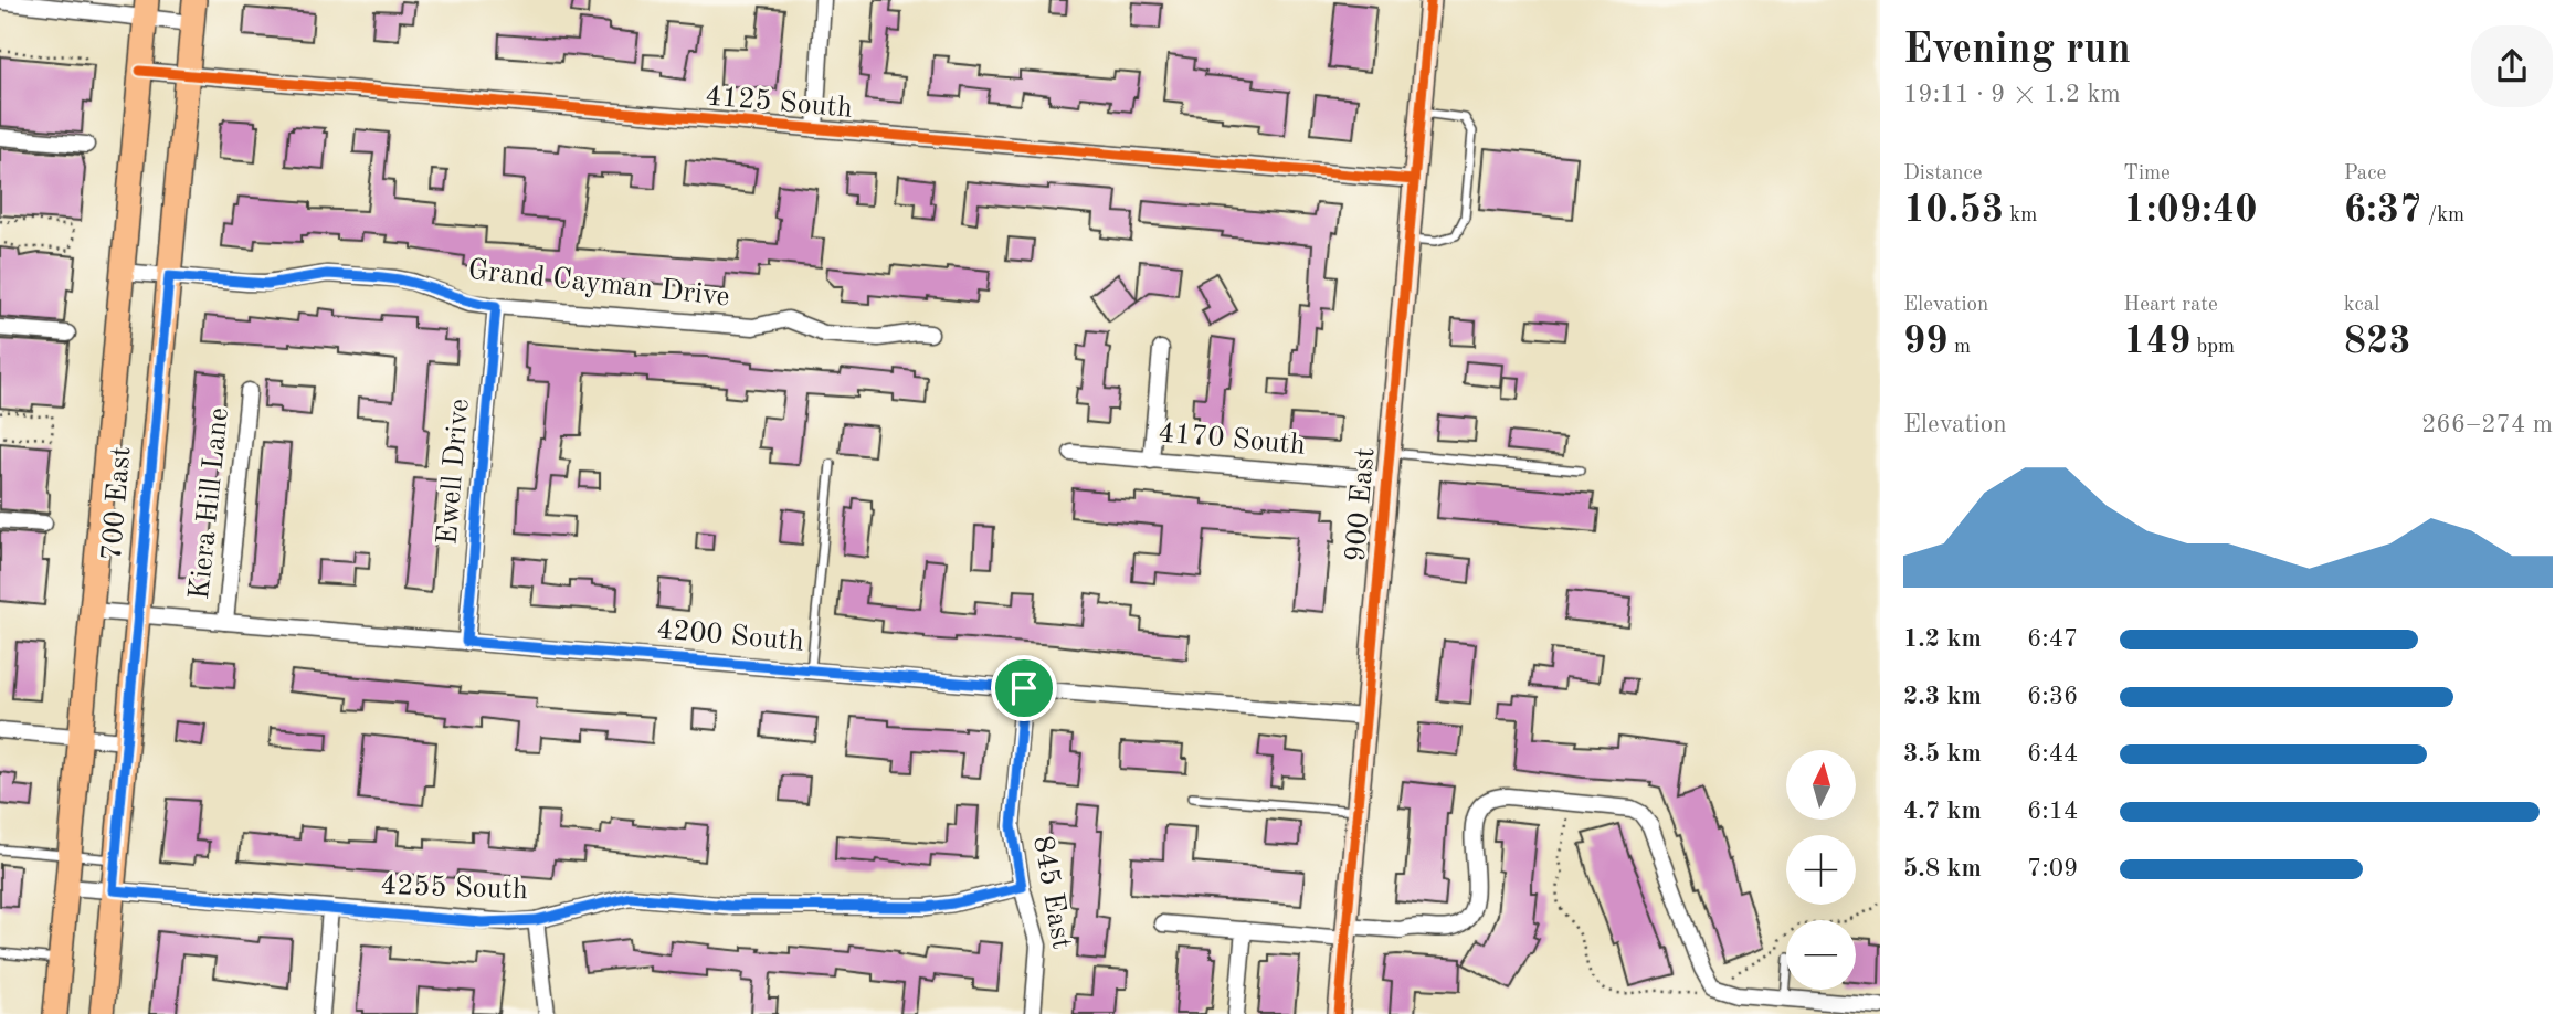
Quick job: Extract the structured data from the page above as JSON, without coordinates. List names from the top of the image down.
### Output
{
  "streets": {
    "main road": ["700 East", "900 East"],
    "street": [
      "4125 South",
      "Grand Cayman Drive",
      "4170 South",
      "Ewell Drive",
      "Kiera Hill Lane",
      "4200 South",
      "4255 South",
      "845 East"
    ]
  },
  "crossings": [
    ["4125 South", "700 East"],
    ["4125 South", "900 East"],
    ["Grand Cayman Drive", "Ewell Drive"],
    ["Grand Cayman Drive", "700 East"],
    ["4170 South", "900 East"],
    ["Ewell Drive", "4200 South"],
    ["700 East", "4200 South"],
    ["700 East", "4255 South"],
    ["Kiera Hill Lane", "4200 South"],
    ["900 East", "4200 South"],
    ["4200 South", "845 East"],
    ["4255 South", "845 East"]
  ],
  "north": "top",
  "page": {
    "heading": ["Evening run", "19:11 · 9 × 1.2 km"],
    "stats": [
      ["Distance", "10.53 km"],
      ["Time", "1:09:40"],
      ["Pace", "6:37 /km"],
      ["Elevation", "99 m"],
      ["Heart rate", "149 bpm"],
      ["kcal", "823"]
    ],
    "chart": ["Elevation", "266–274 m"],
    "list": [
      {
        "name": "1.2 km",
        "note": "6:47"
      },
      {
        "name": "2.3 km",
        "note": "6:36"
      },
      {
        "name": "3.5 km",
        "note": "6:44"
      },
      {
        "name": "4.7 km",
        "note": "6:14"
      },
      {
        "name": "5.8 km",
        "note": "7:09"
      }
    ],
    "map_buttons": ["+", "−"]
  }
}
